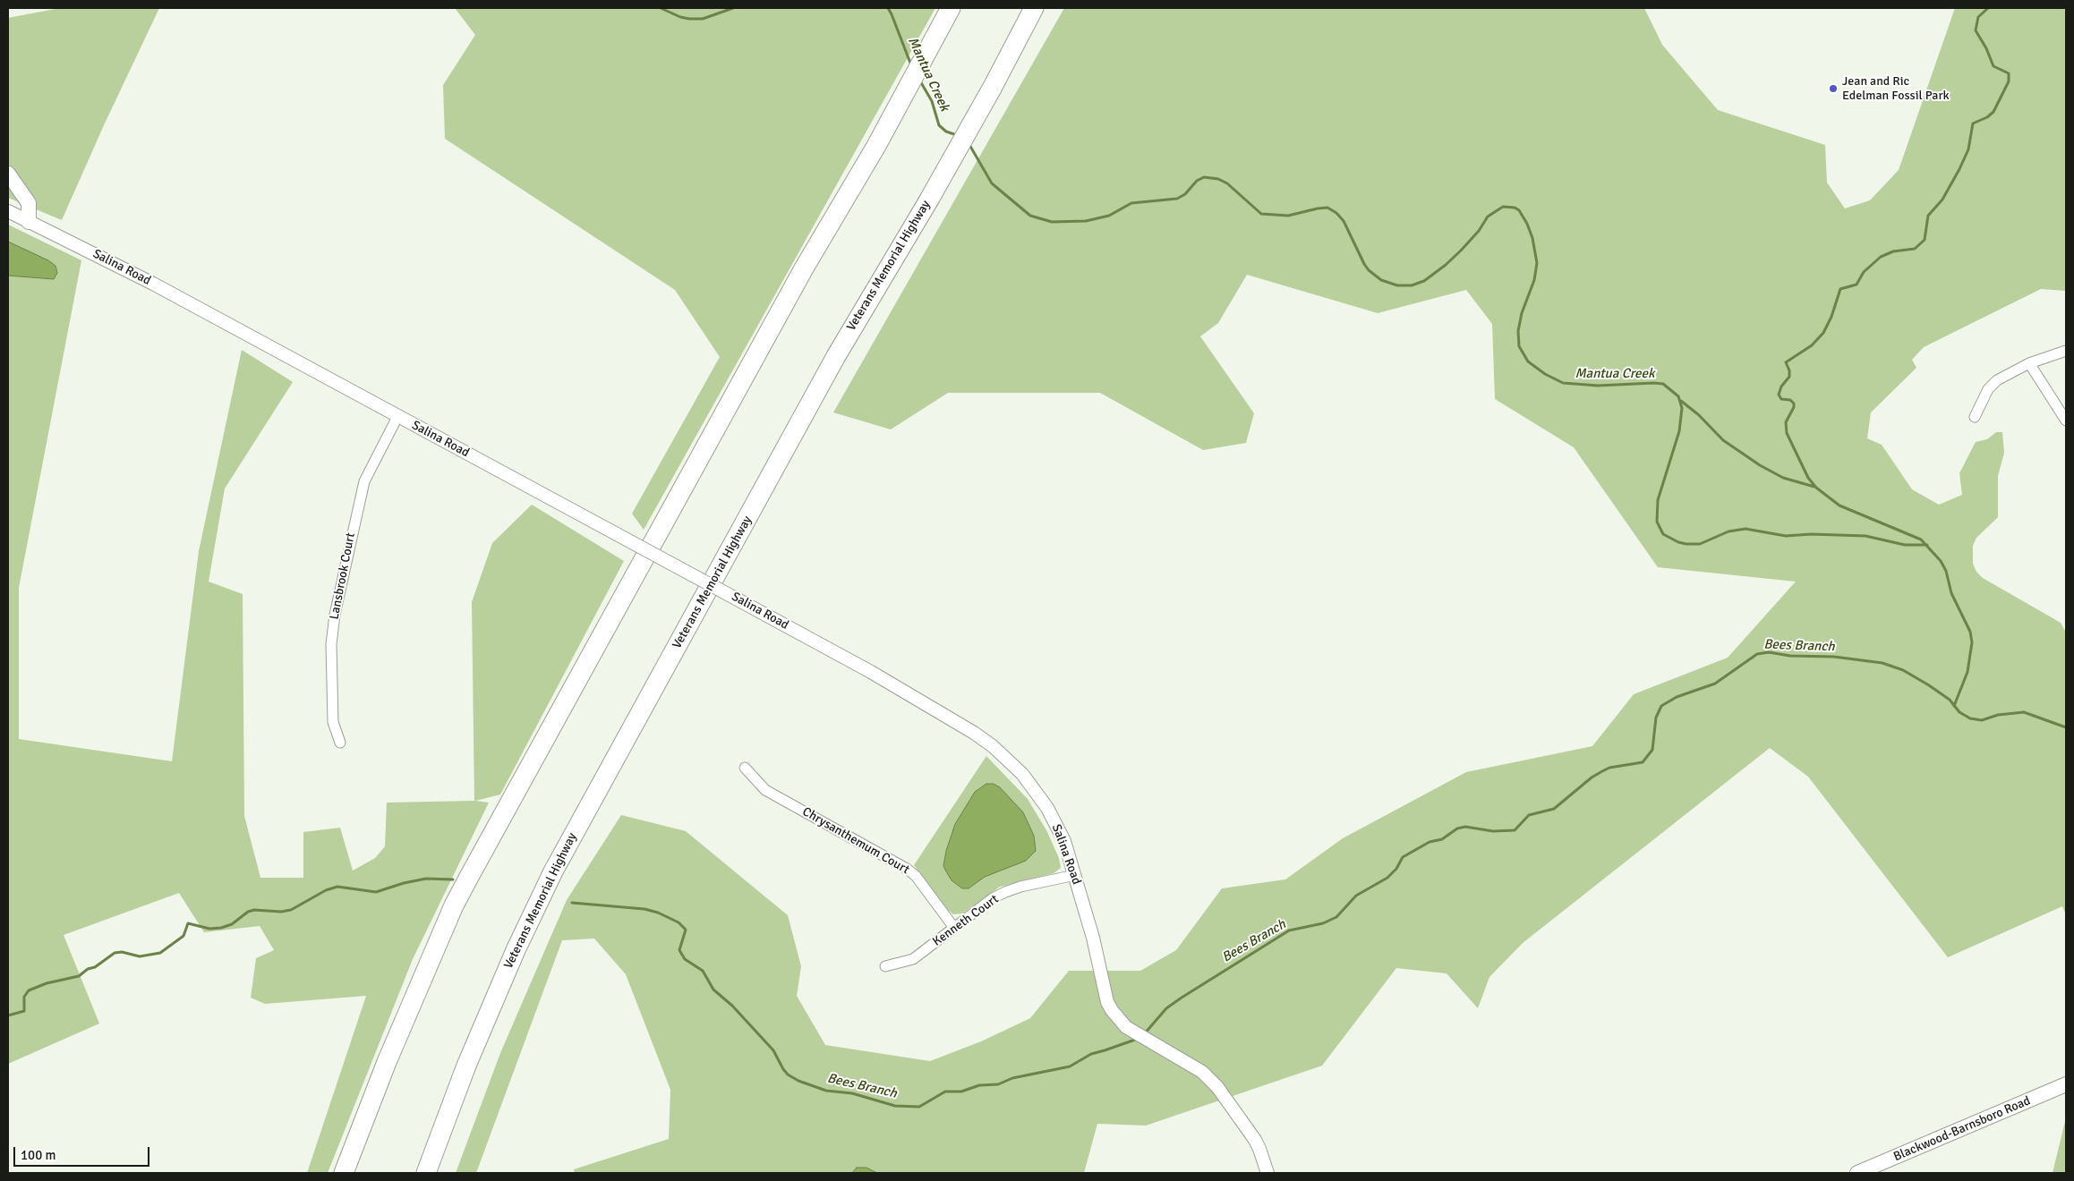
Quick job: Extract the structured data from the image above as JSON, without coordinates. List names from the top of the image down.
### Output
{
  "streets": {
    "highway": ["Veterans Memorial Highway"],
    "main road": ["Blackwood-Barnsboro Road"],
    "street": [
      "Salina Road",
      "Lansbrook Court",
      "Chrysanthemum Court",
      "Kenneth Court"
    ]
  },
  "crossings": [
    ["Salina Road", "Lansbrook Court"],
    ["Salina Road", "Kenneth Court"],
    ["Chrysanthemum Court", "Kenneth Court"]
  ],
  "water": ["Mantua Creek", "Bees Branch"],
  "places": ["Jean and Ric Edelman Fossil Park"],
  "scale_bar": "100 m"
}
